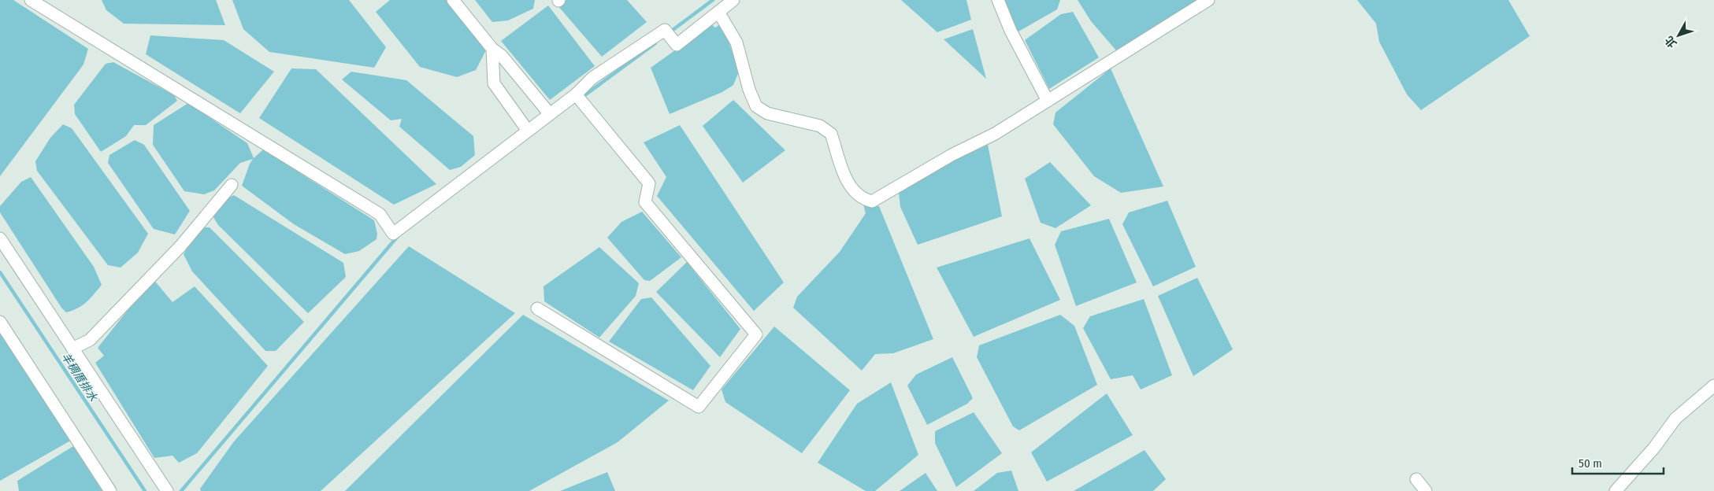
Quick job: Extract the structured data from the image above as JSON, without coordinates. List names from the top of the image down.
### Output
{
  "water": ["羊稠厝排水"],
  "scale_bar": "50 m",
  "north": "bottom left"
}
